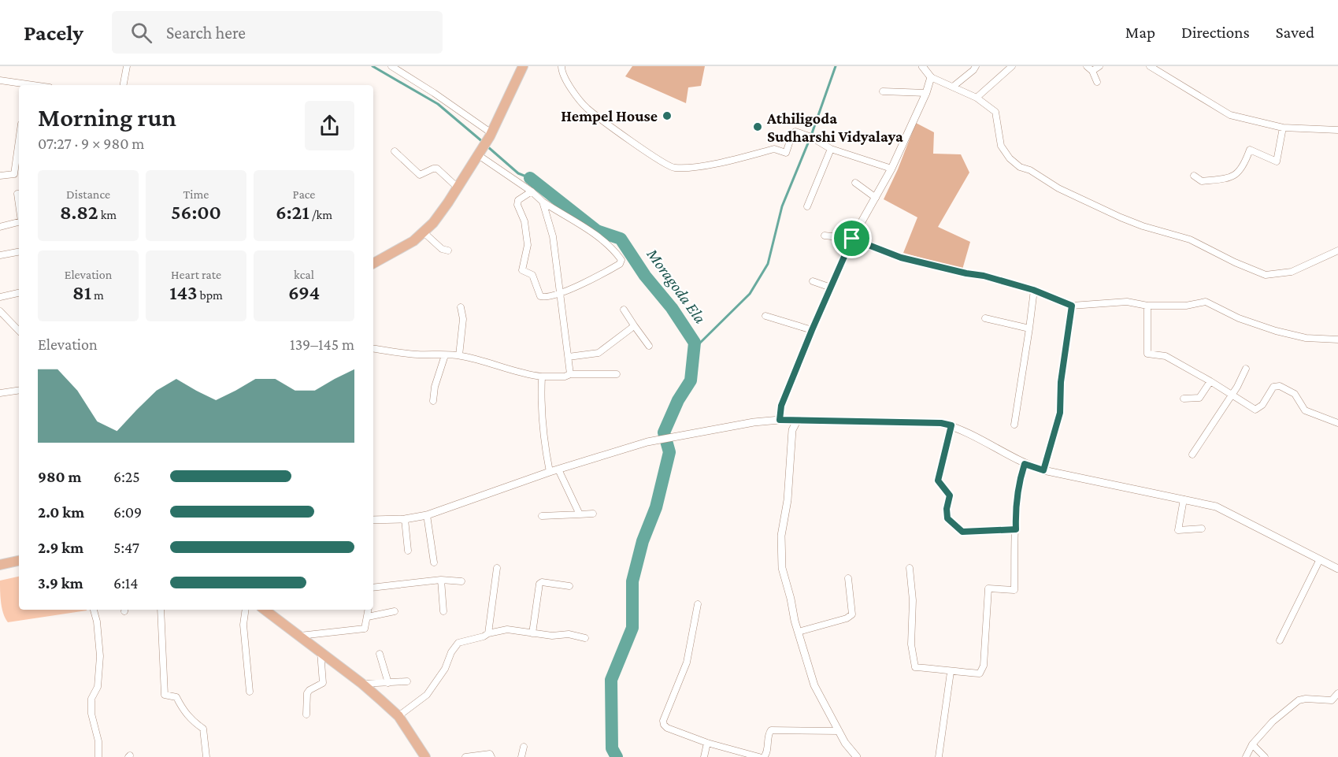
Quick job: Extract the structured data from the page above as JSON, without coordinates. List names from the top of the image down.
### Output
{
  "water": ["Moragoda Ela"],
  "places": ["Hempel House", "Athiligoda Sudharshi Vidyalaya"],
  "page": {
    "header": "Pacely",
    "search": "Search here",
    "nav": ["Map", "Directions", "Saved"],
    "heading": ["Morning run", "07:27 · 9 × 980 m"],
    "stats": [
      ["Distance", "8.82 km"],
      ["Time", "56:00"],
      ["Pace", "6:21 /km"],
      ["Elevation", "81 m"],
      ["Heart rate", "143 bpm"],
      ["kcal", "694"]
    ],
    "chart": ["Elevation", "139–145 m"],
    "list": [
      {
        "name": "980 m",
        "note": "6:25"
      },
      {
        "name": "2.0 km",
        "note": "6:09"
      },
      {
        "name": "2.9 km",
        "note": "5:47"
      },
      {
        "name": "3.9 km",
        "note": "6:14"
      }
    ]
  }
}
